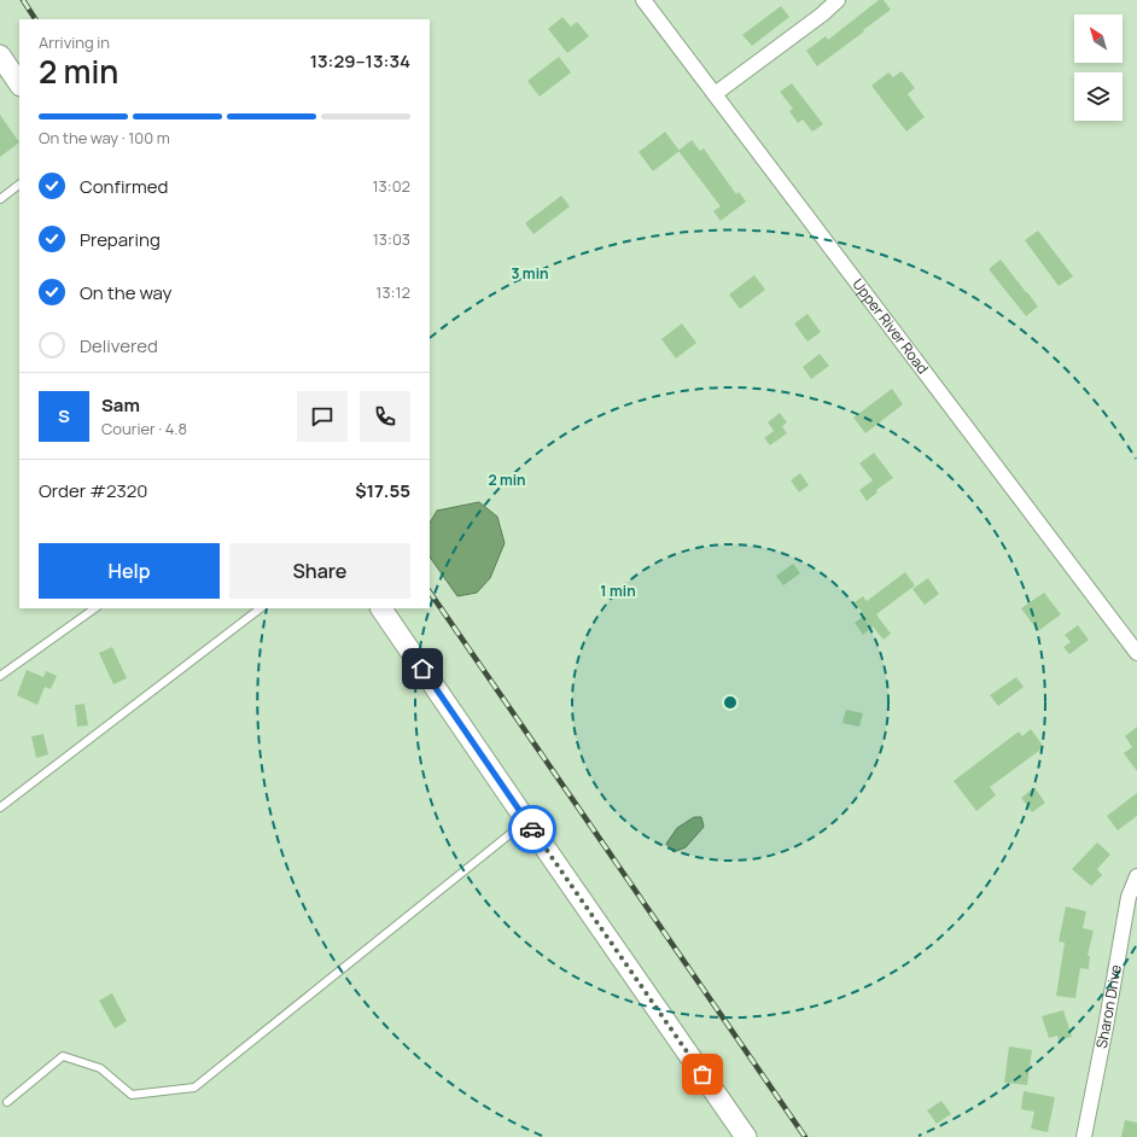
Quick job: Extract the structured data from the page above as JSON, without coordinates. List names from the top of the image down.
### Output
{
  "streets": {
    "street": ["Upper River Road", "Sharon Drive"]
  },
  "north": "top left",
  "page": {
    "heading": ["2 min", "Arriving in", "13:29–13:34"],
    "panel": [
      "Sam",
      "Courier · 4.8",
      "Order #2320",
      "$17.55"
    ],
    "bar": "On the way · 100 m",
    "list": [
      ["Confirmed", "13:02"],
      ["Preparing", "13:03"],
      ["On the way", "13:12"],
      "Delivered"
    ],
    "round": "S",
    "buttons": ["Help", "Share"]
  },
  "rings": ["3 min", "2 min", "1 min"]
}
